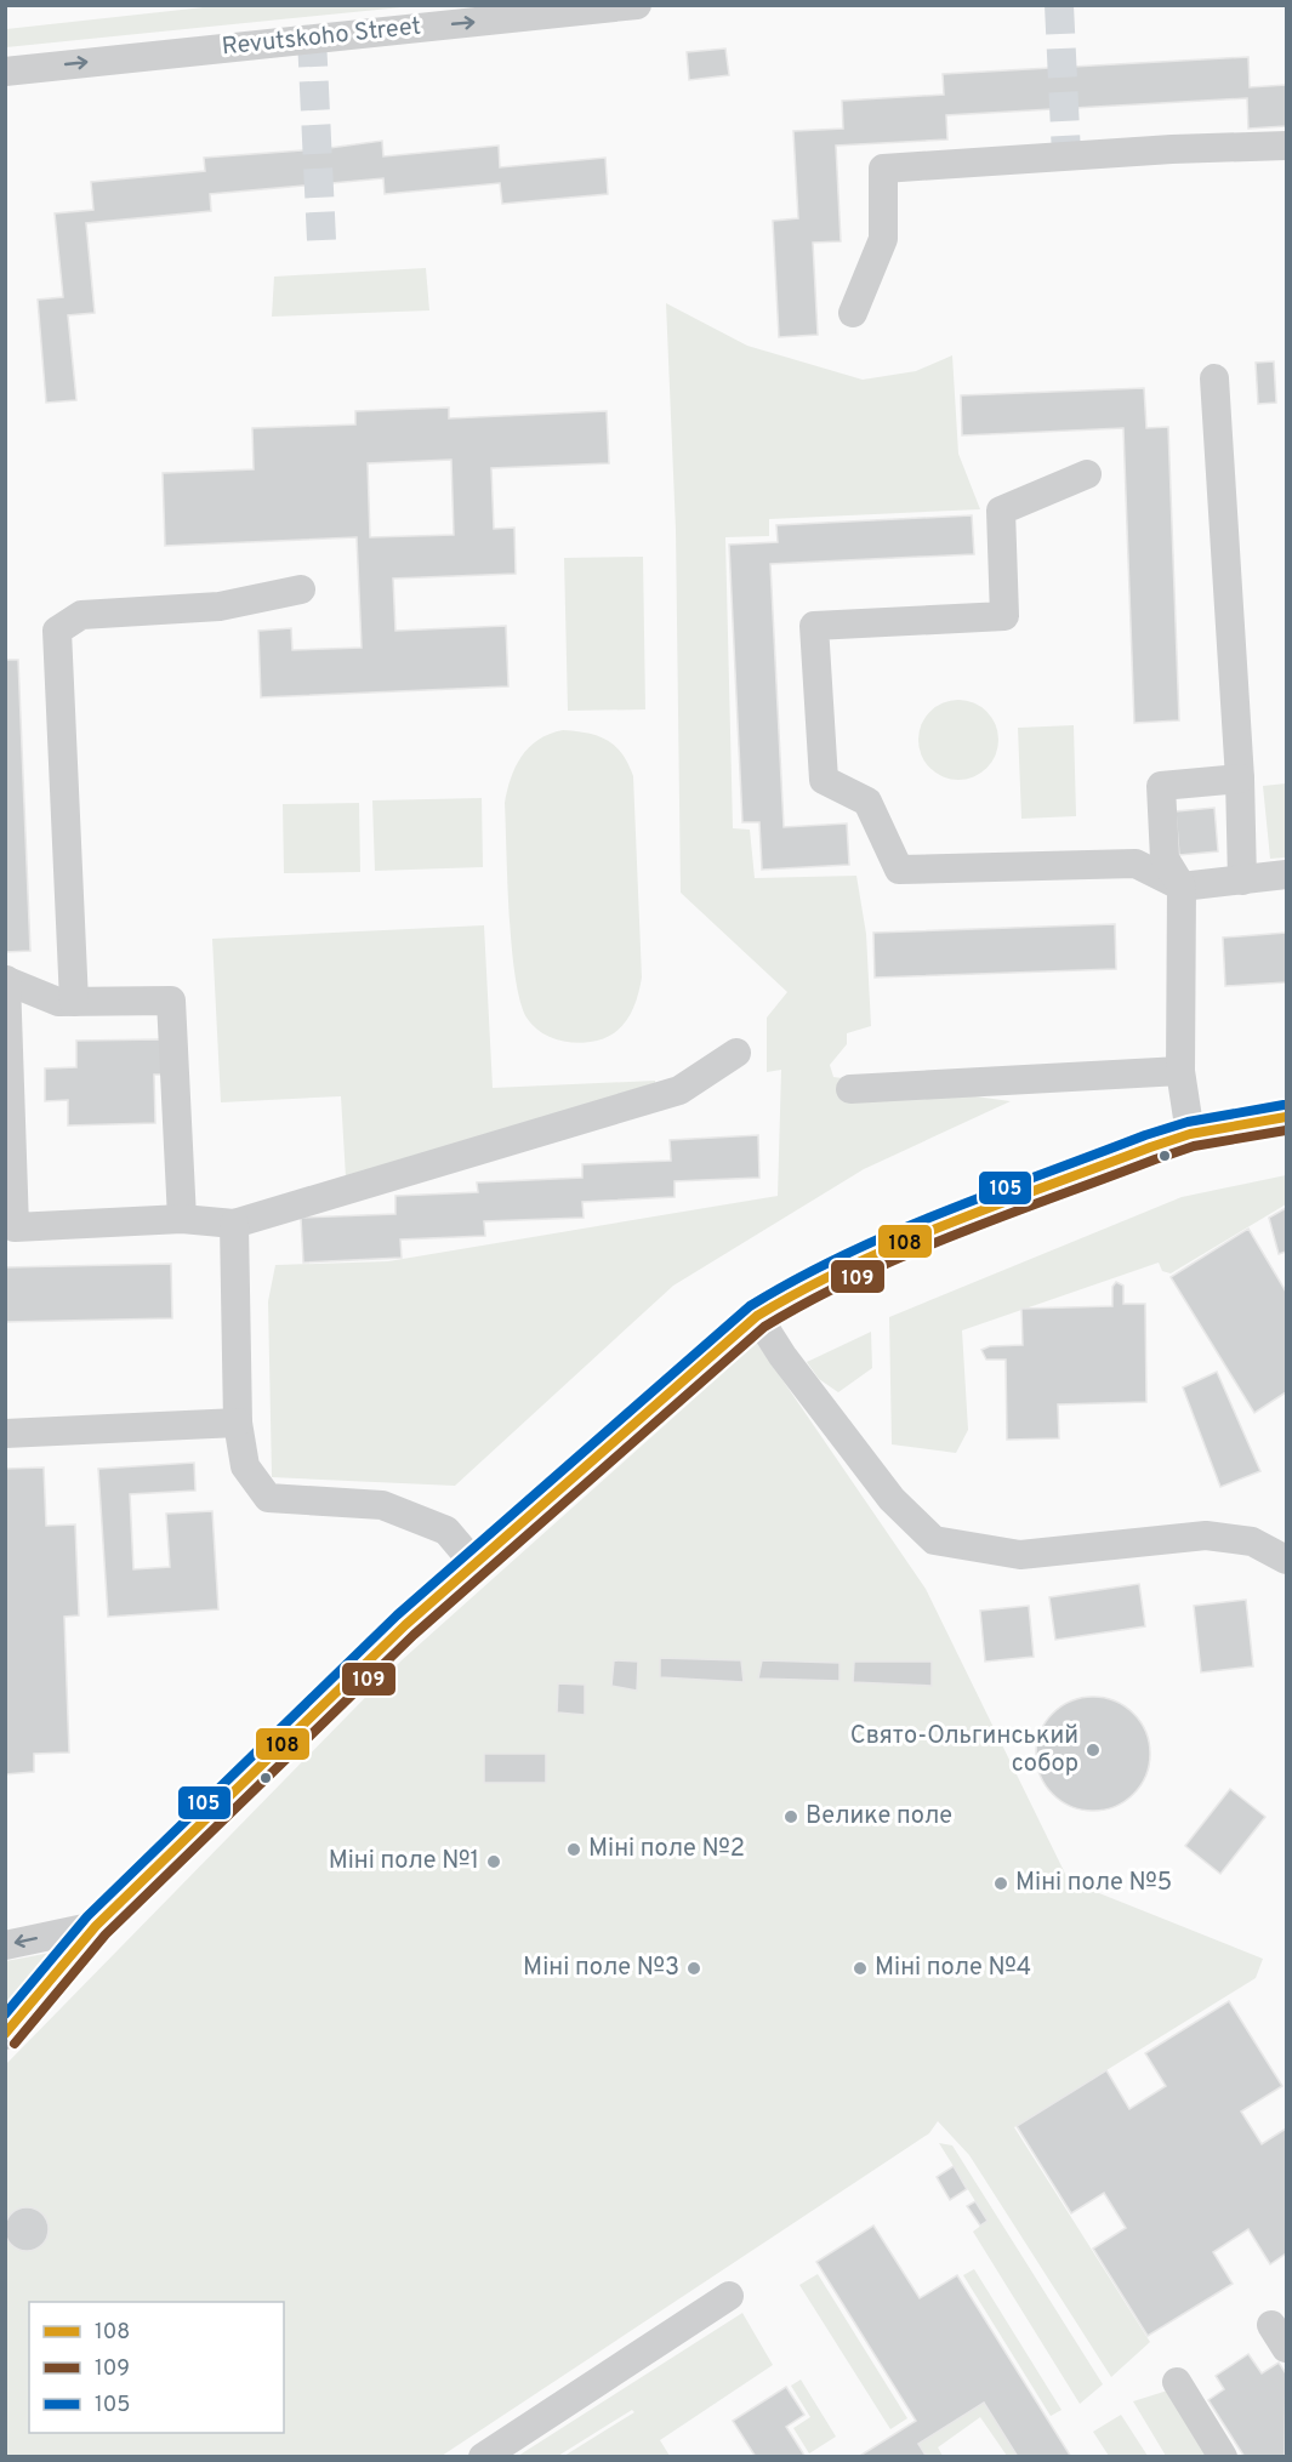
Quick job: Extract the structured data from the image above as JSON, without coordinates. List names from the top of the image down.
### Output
{
  "streets": {
    "street": ["Revutskoho Street"]
  },
  "one_way": ["Revutskoho Street"],
  "places": [
    "Свято-Ольгинський собор",
    "Велике поле",
    "Міні поле №2",
    "Міні поле №1",
    "Міні поле №5",
    "Міні поле №3",
    "Міні поле №4"
  ],
  "lines": ["transit line 105", "transit line 108", "transit line 109"],
  "legend": ["108", "109", "105"]
}
